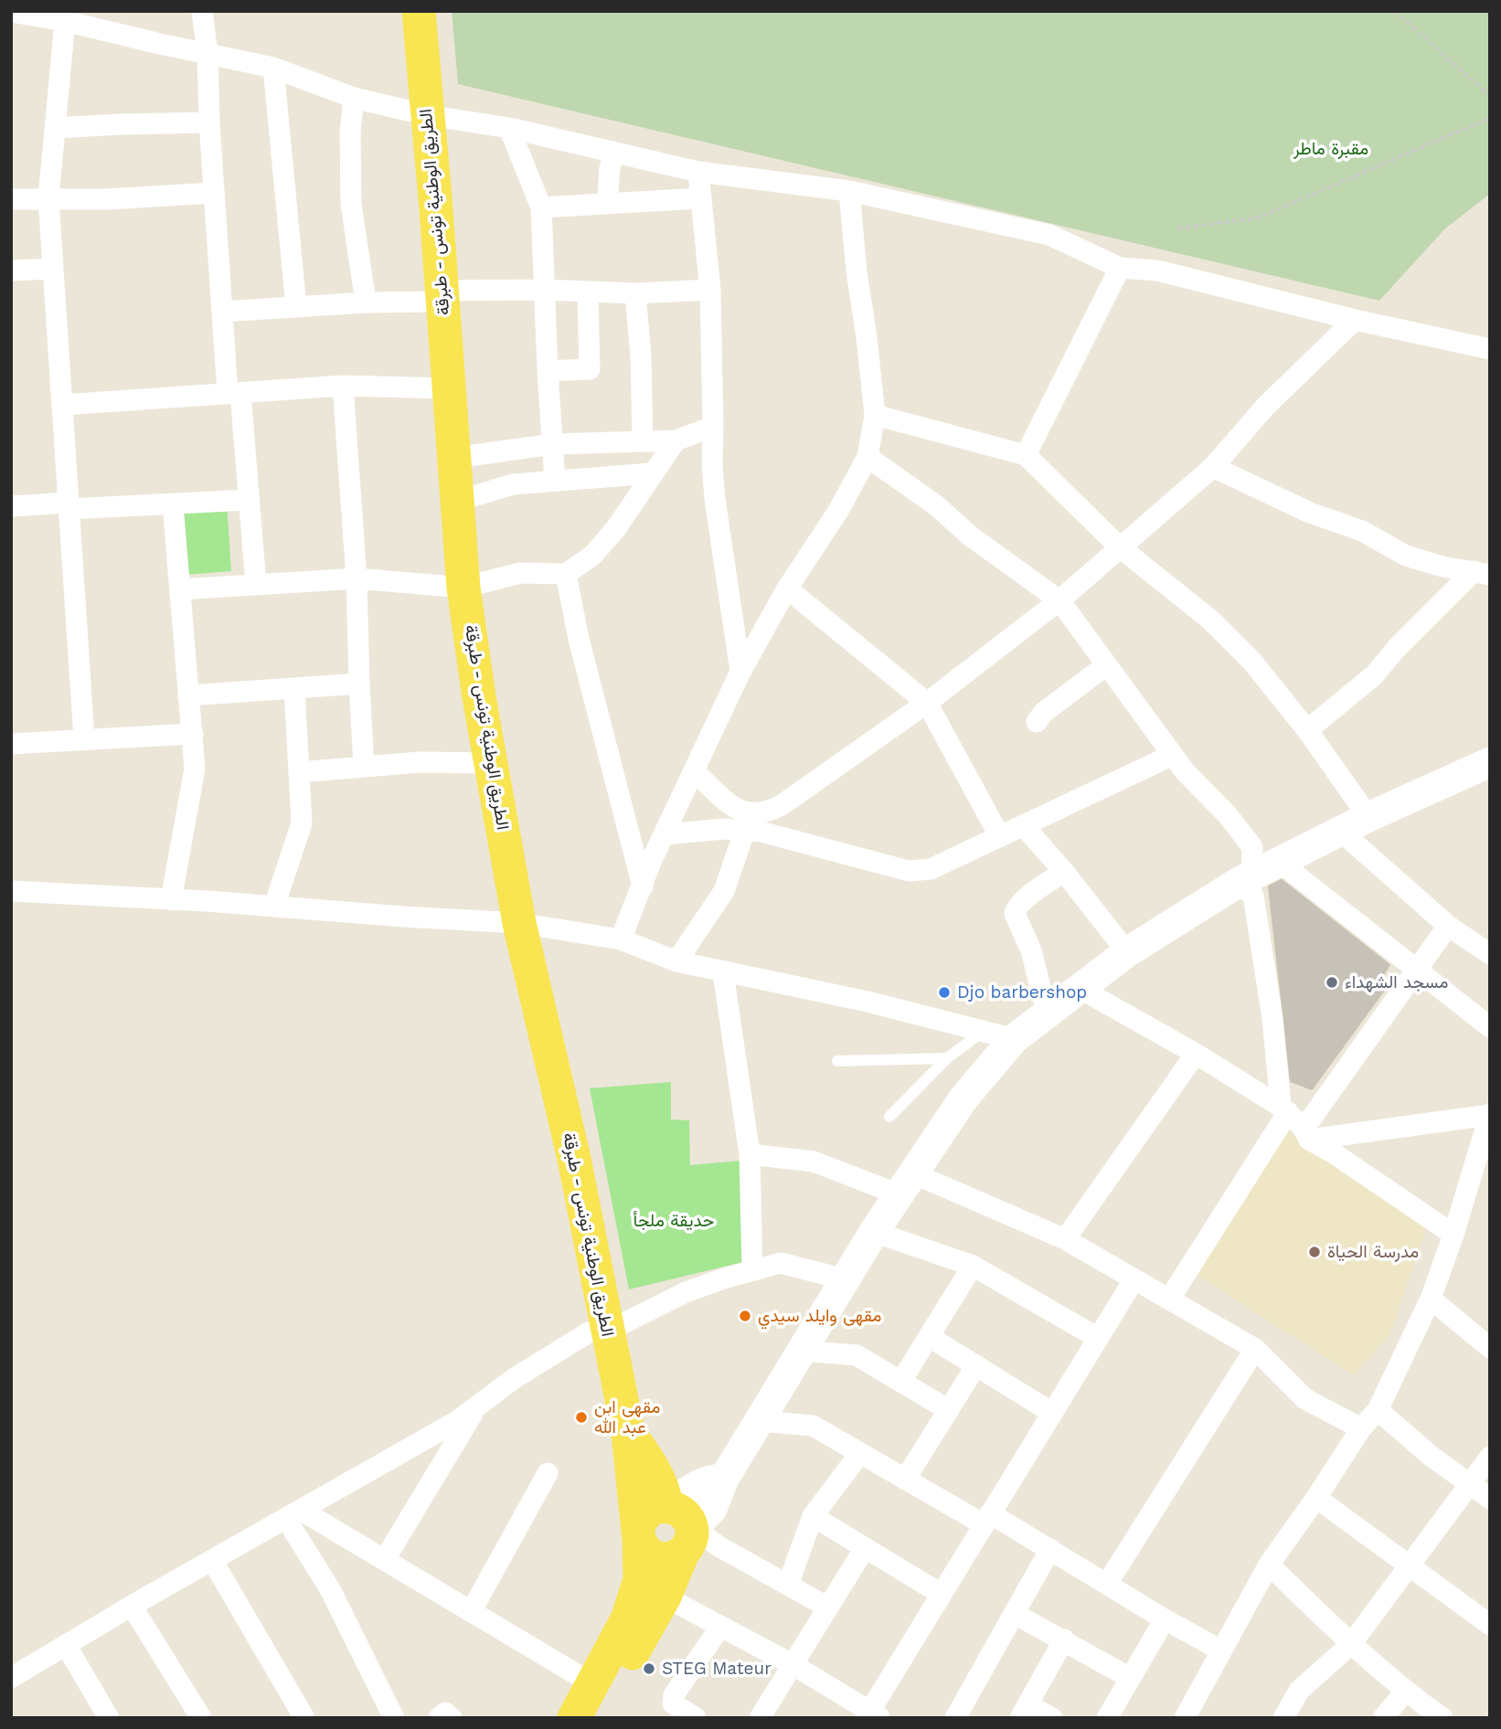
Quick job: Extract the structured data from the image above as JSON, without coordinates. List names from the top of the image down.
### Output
{
  "streets": {
    "main road": ["الطريق الوطنية تونس - طبرقة"]
  },
  "parks": ["مقبرة ماطر", "حديقة ملجأ"],
  "places": [
    "مسجد الشهداء",
    "Djo barbershop",
    "مدرسة الحياة",
    "مقهى وايلد سيدي",
    "مقهى ابن عبد الله",
    "STEG Mateur"
  ]
}
